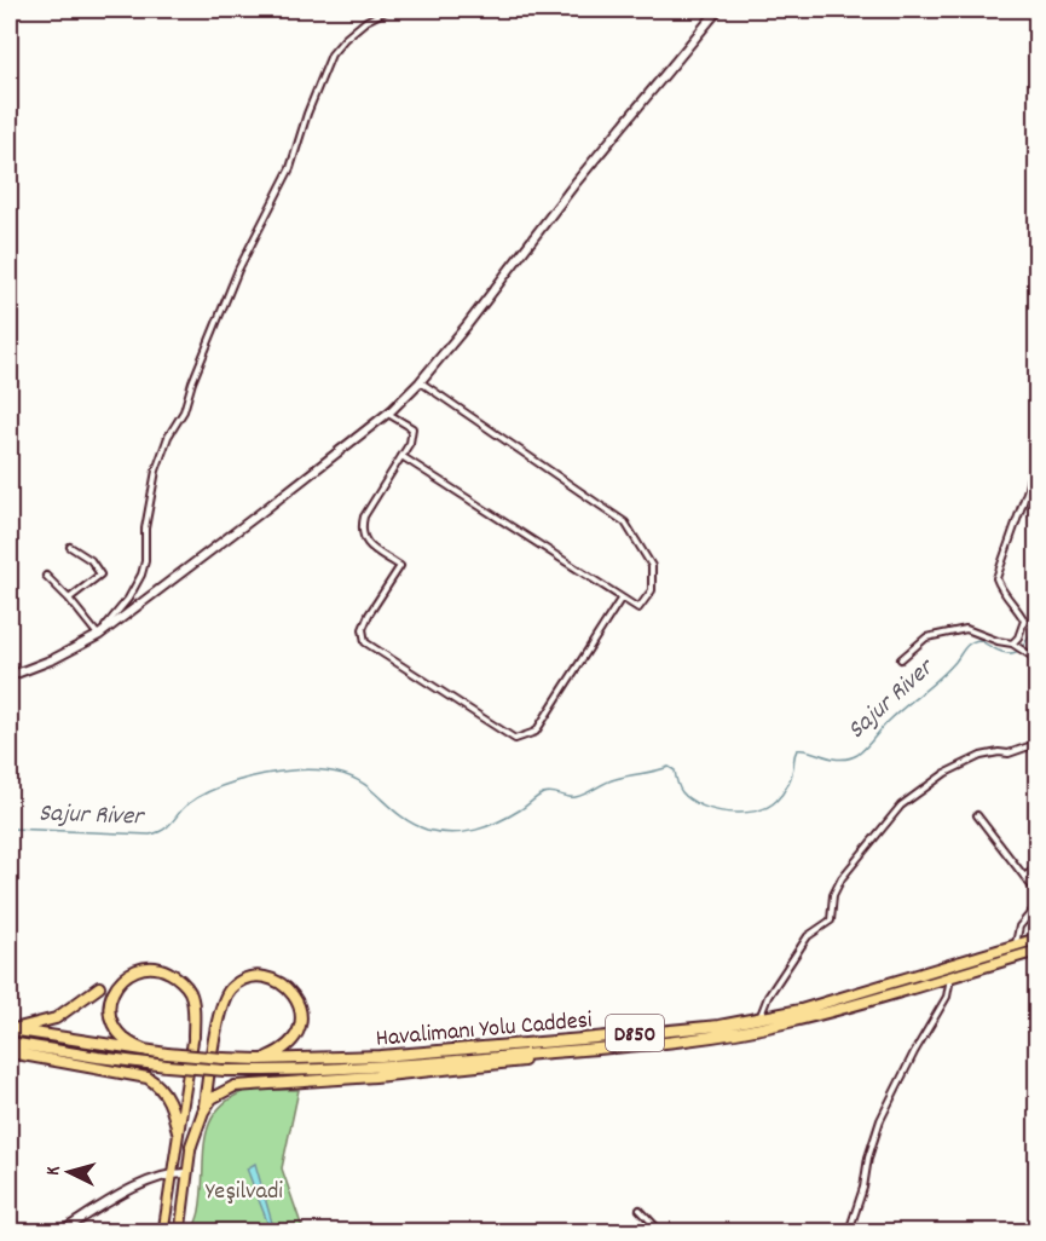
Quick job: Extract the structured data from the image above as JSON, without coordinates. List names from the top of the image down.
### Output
{
  "streets": {
    "highway": ["Havalimanı Yolu Caddesi", "D850"]
  },
  "water": ["Sajur River"],
  "parks": ["Yeşilvadi"],
  "north": "left"
}
